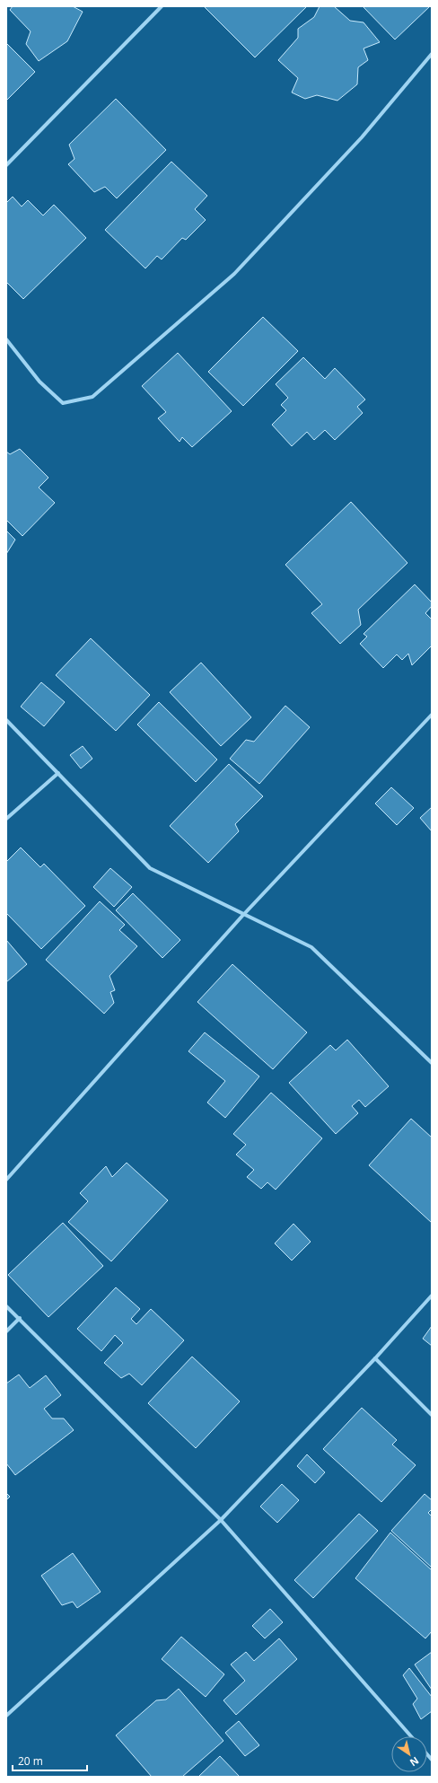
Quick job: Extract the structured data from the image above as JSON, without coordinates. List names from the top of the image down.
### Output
{
  "scale_bar": "20 m",
  "north": "bottom right"
}
